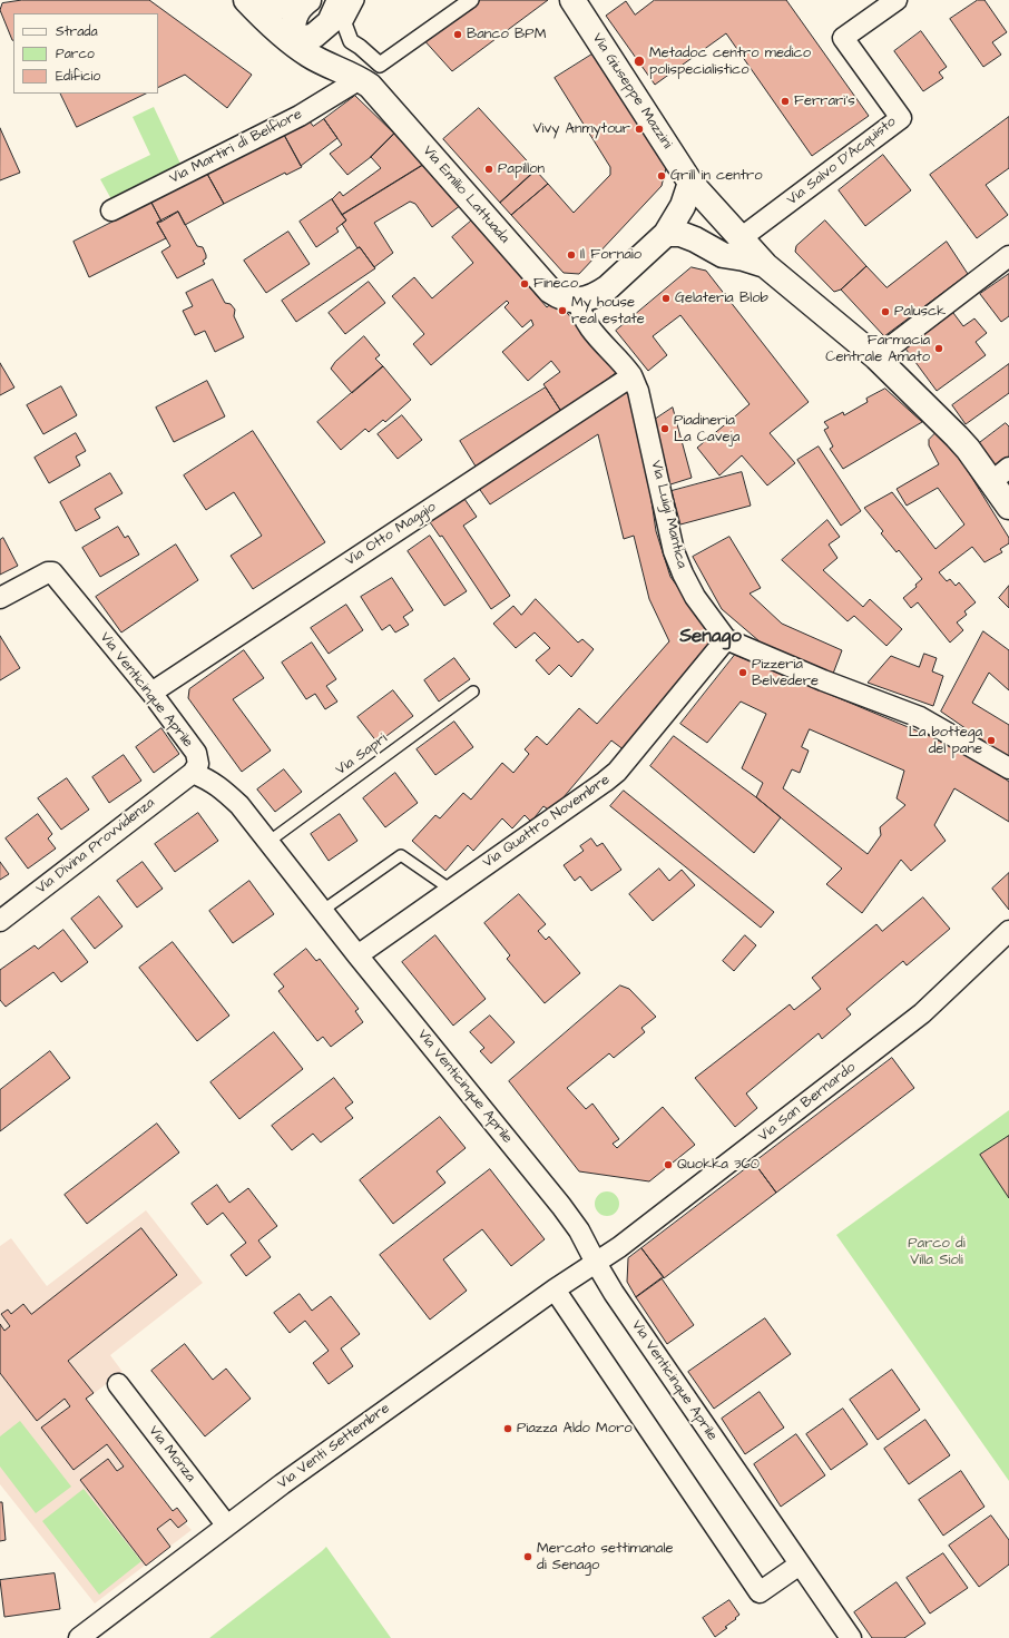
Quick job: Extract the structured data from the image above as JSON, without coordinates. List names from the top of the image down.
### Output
{
  "streets": {
    "street": [
      "Via Giuseppe Mazzini",
      "Via Martiri di Belfiore",
      "Via Salvo D'Acquisto",
      "Via Emilio Lattuada",
      "Via Luigi Mantica",
      "Via Otto Maggio",
      "Via Venticinque Aprile",
      "Via Quattro Novembre",
      "Via Divina Provvidenza",
      "Via San Bernardo",
      "Via Venti Settembre",
      "Via Monza"
    ],
    "lane": ["Via Sapri"]
  },
  "crossings": [
    ["Via Giuseppe Mazzini", "Via Salvo D'Acquisto"],
    ["Via Martiri di Belfiore", "Via Emilio Lattuada"],
    ["Via Emilio Lattuada", "Via Luigi Mantica"],
    ["Via Luigi Mantica", "Via Otto Maggio"],
    ["Via Luigi Mantica", "Via Quattro Novembre"],
    ["Via Otto Maggio", "Via Venticinque Aprile"],
    ["Via Venticinque Aprile", "Via Sapri"],
    ["Via Venticinque Aprile", "Via Quattro Novembre"],
    ["Via Venticinque Aprile", "Via Divina Provvidenza"],
    ["Via Venticinque Aprile", "Via San Bernardo"],
    ["Via Venticinque Aprile", "Via Venti Settembre"],
    ["Via San Bernardo", "Via Venti Settembre"],
    ["Via Venti Settembre", "Via Monza"]
  ],
  "districts": ["Senago"],
  "parks": ["Parco di Villa Sioli"],
  "places": [
    "Banco BPM",
    "Metadoc centro medico polispecialistico",
    "Ferrari's",
    "Vivy Anmytour",
    "Papillon",
    "Grill in centro",
    "Il Fornaio",
    "Fineco",
    "Gelateria Blob",
    "My house real estate",
    "Palusck",
    "Farmacia Centrale Amato",
    "Piadineria La Caveja",
    "Pizzeria Belvedere",
    "La bottega del pane",
    "Quokka 360",
    "Piazza Aldo Moro",
    "Mercato settimanale di Senago"
  ],
  "legend": ["Strada", "Parco", "Edificio"]
}
